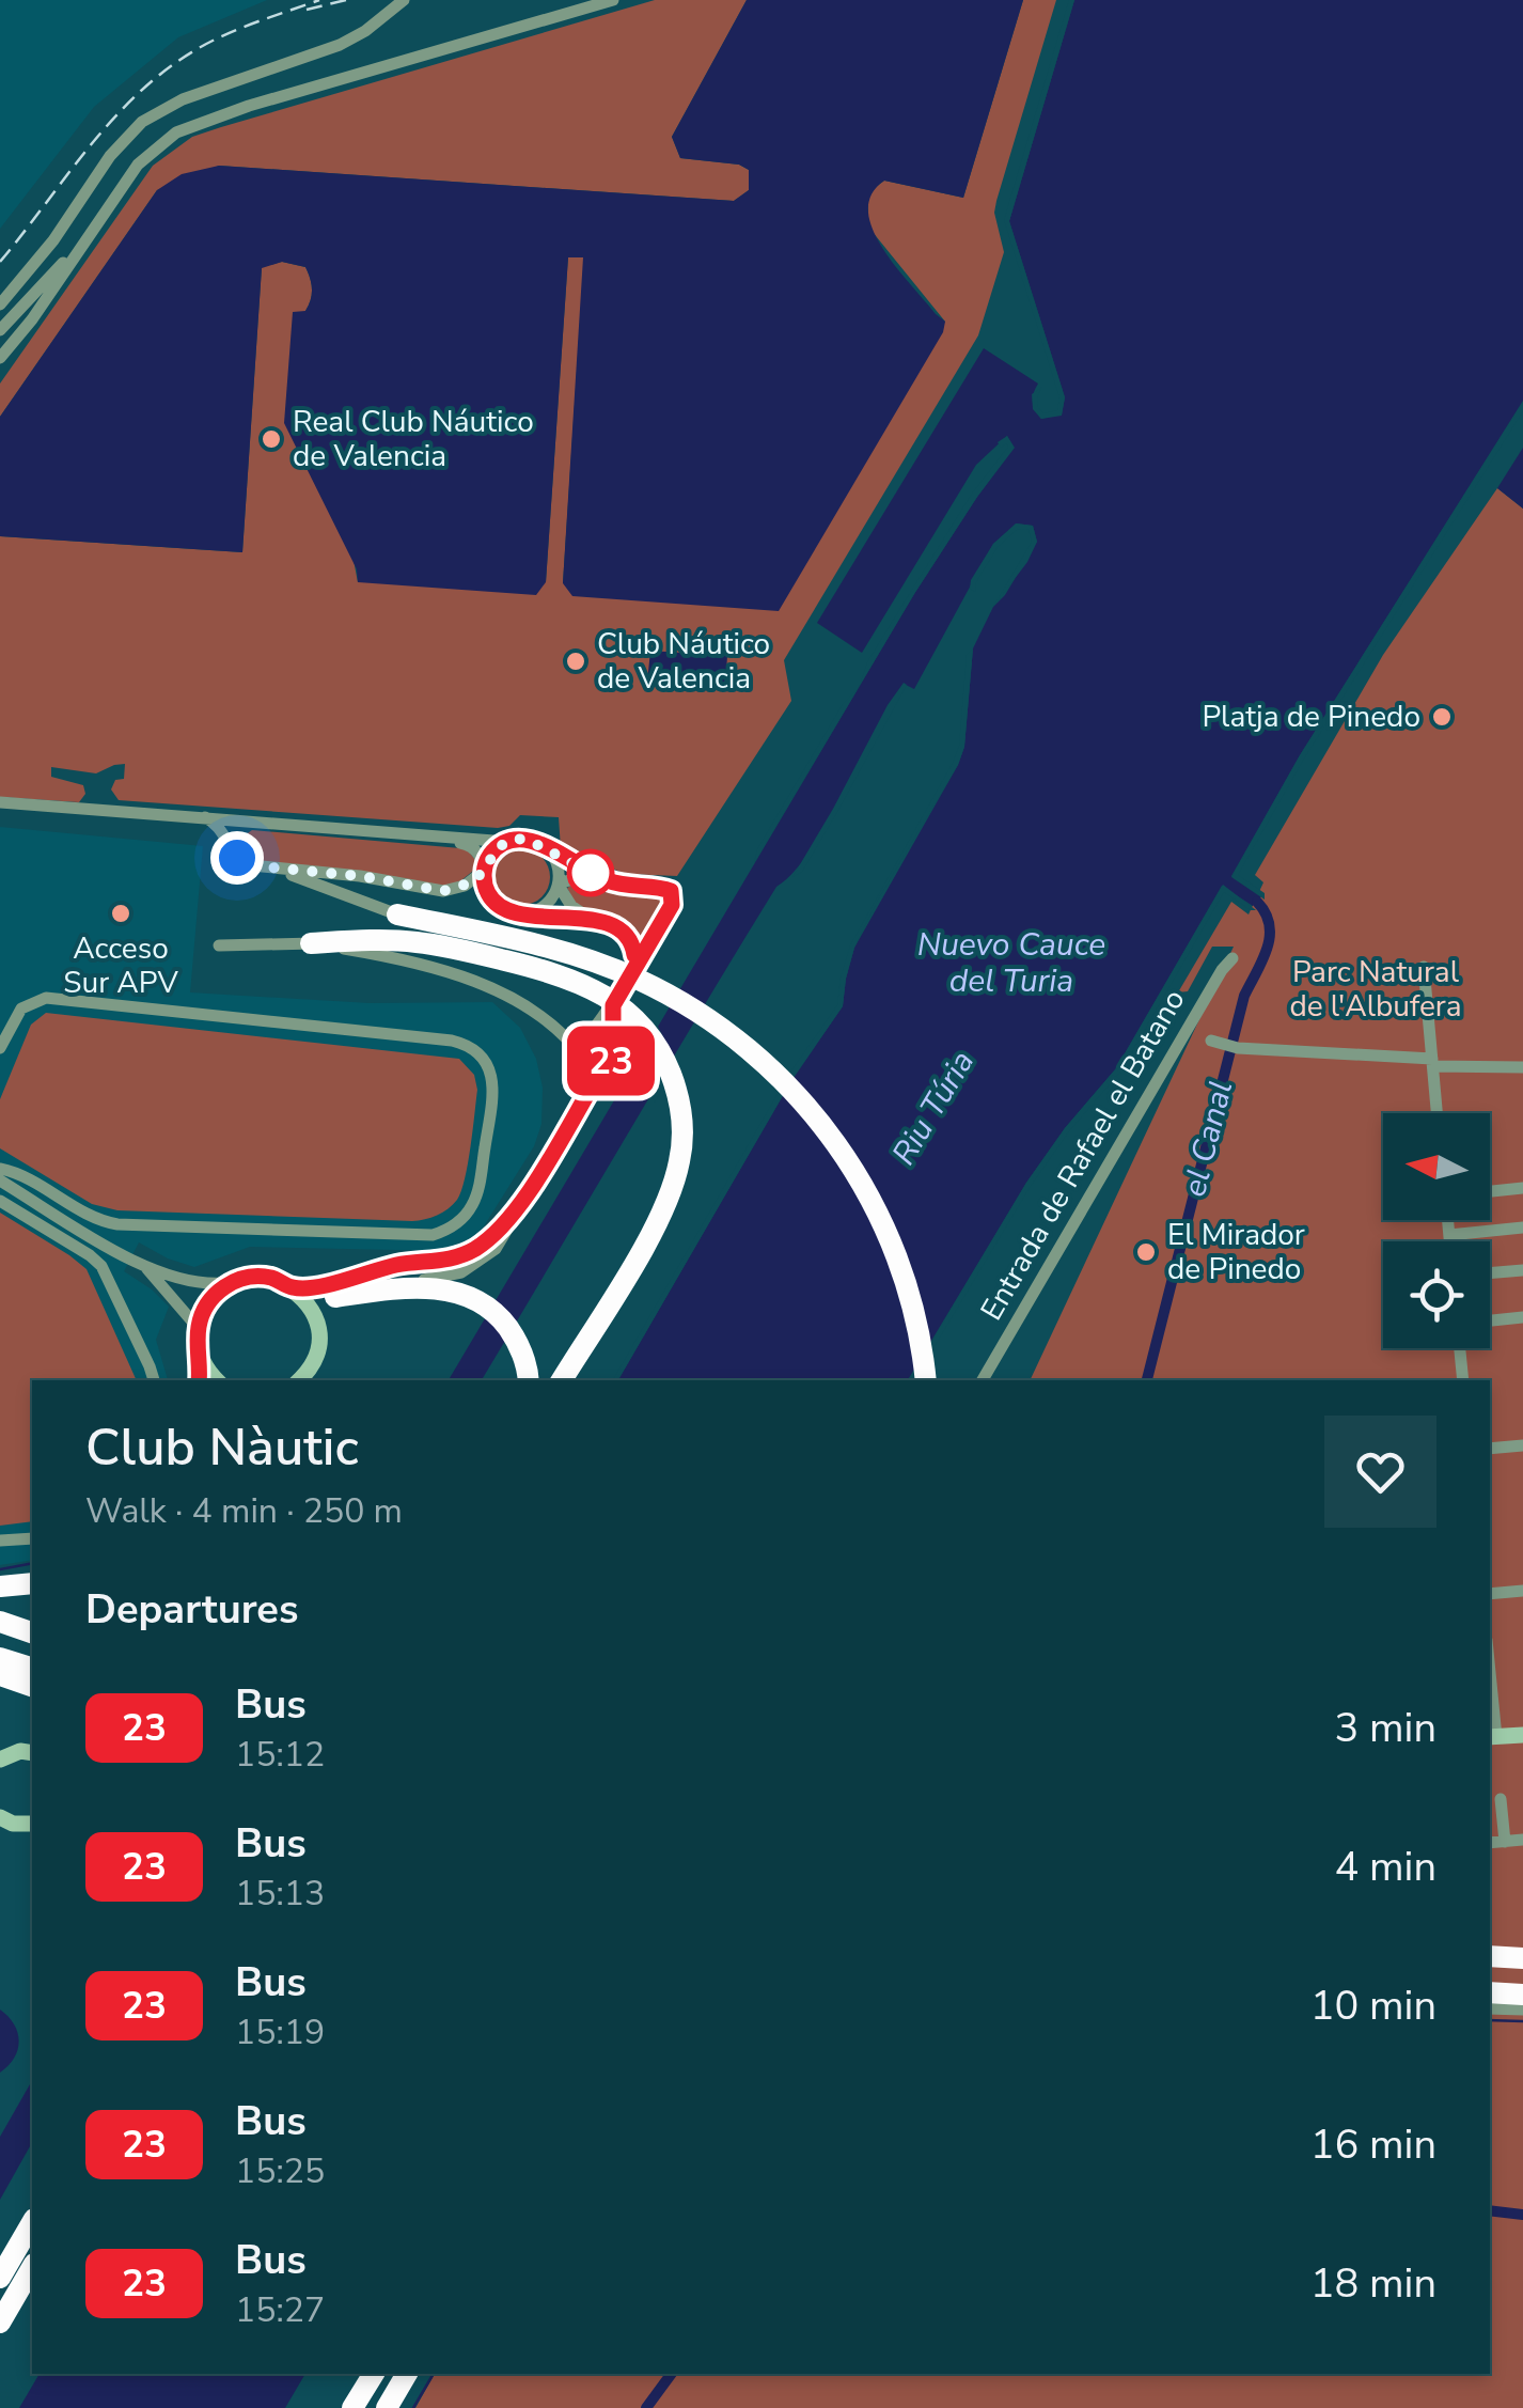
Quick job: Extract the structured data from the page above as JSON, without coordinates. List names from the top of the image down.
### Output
{
  "streets": {
    "street": ["Entrada de Rafael el Batano"]
  },
  "water": ["Nuevo Cauce del Turia", "Riu Túria", "el Canal"],
  "parks": ["Parc Natural de l'Albufera"],
  "places": [
    "Real Club Náutico de Valencia",
    "Club Náutico de Valencia",
    "Platja de Pinedo",
    "Acceso Sur APV",
    "El Mirador de Pinedo"
  ],
  "lines": ["bus line 23"],
  "north": "left",
  "page": {
    "on_map": "23",
    "heading": [
      ["Club Nàutic", "Walk · 4 min · 250 m"],
      "Departures"
    ],
    "list": [
      {
        "mark": "23",
        "name": "Bus",
        "note": "15:12",
        "value": "3 min"
      },
      {
        "mark": "23",
        "name": "Bus",
        "note": "15:13",
        "value": "4 min"
      },
      {
        "mark": "23",
        "name": "Bus",
        "note": "15:19",
        "value": "10 min"
      },
      {
        "mark": "23",
        "name": "Bus",
        "note": "15:25",
        "value": "16 min"
      },
      {
        "mark": "23",
        "name": "Bus",
        "note": "15:27",
        "value": "18 min"
      }
    ]
  }
}
